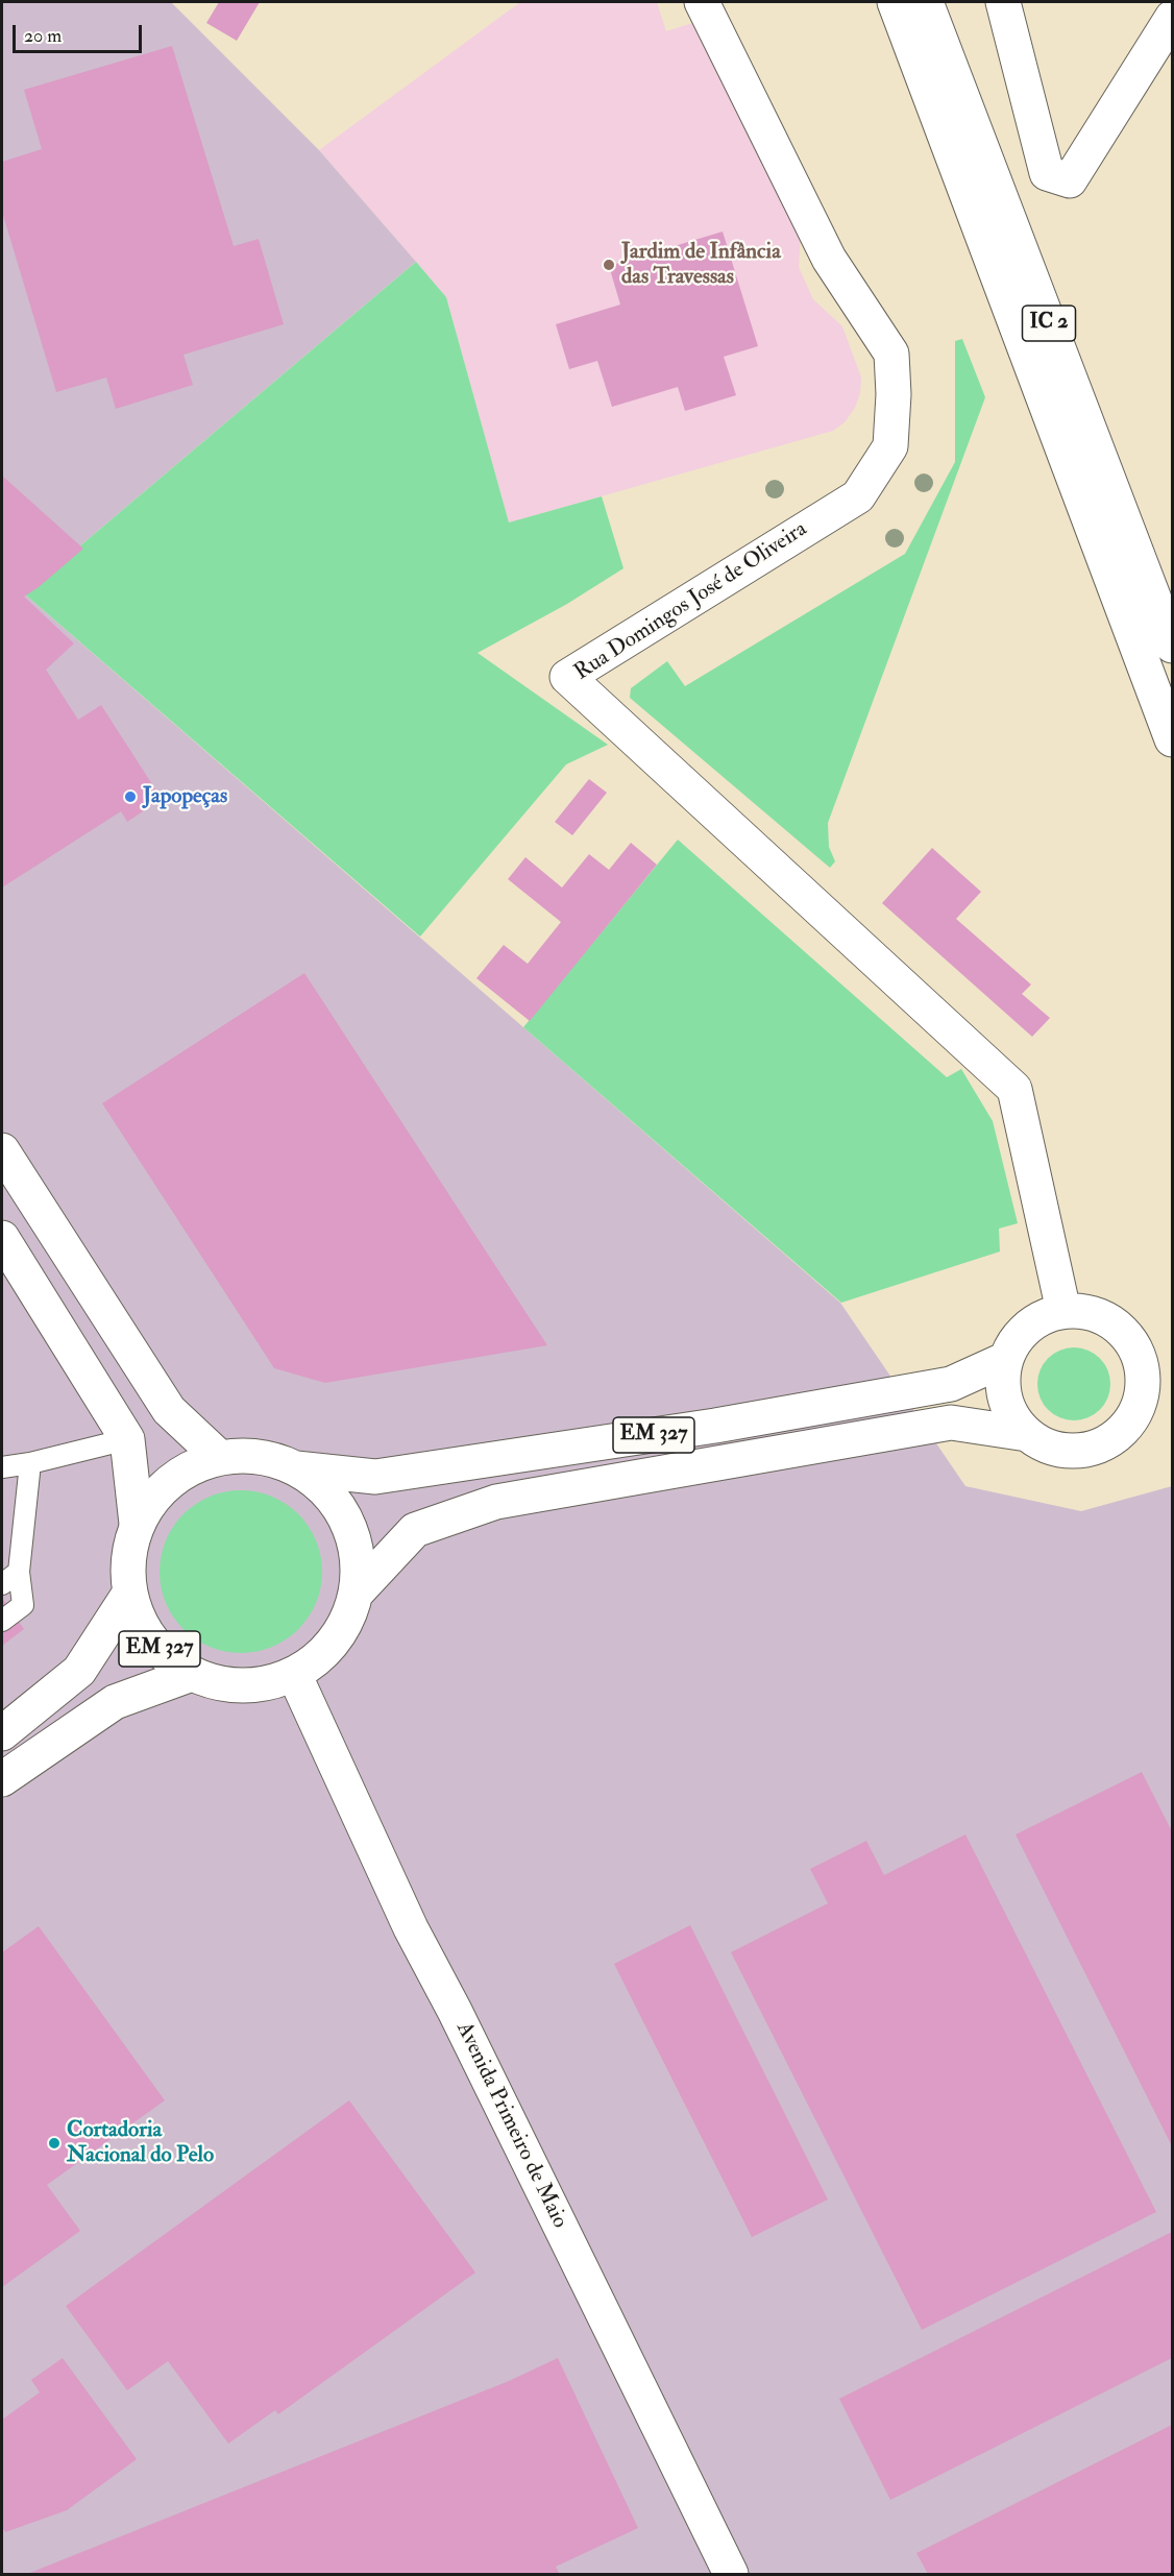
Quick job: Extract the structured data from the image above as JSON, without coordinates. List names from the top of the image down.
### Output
{
  "streets": {
    "main road": [
      "IC 2",
      "Rua Domingos José de Oliveira",
      "EM 327",
      "Avenida Primeiro de Maio"
    ]
  },
  "crossings": [
    ["Rua Domingos José de Oliveira", "EM 327"],
    ["EM 327", "Avenida Primeiro de Maio"]
  ],
  "places": ["Jardim de Infância das Travessas", "Japopeças", "Cortadoria Nacional do Pelo"],
  "scale_bar": "20 m"
}
